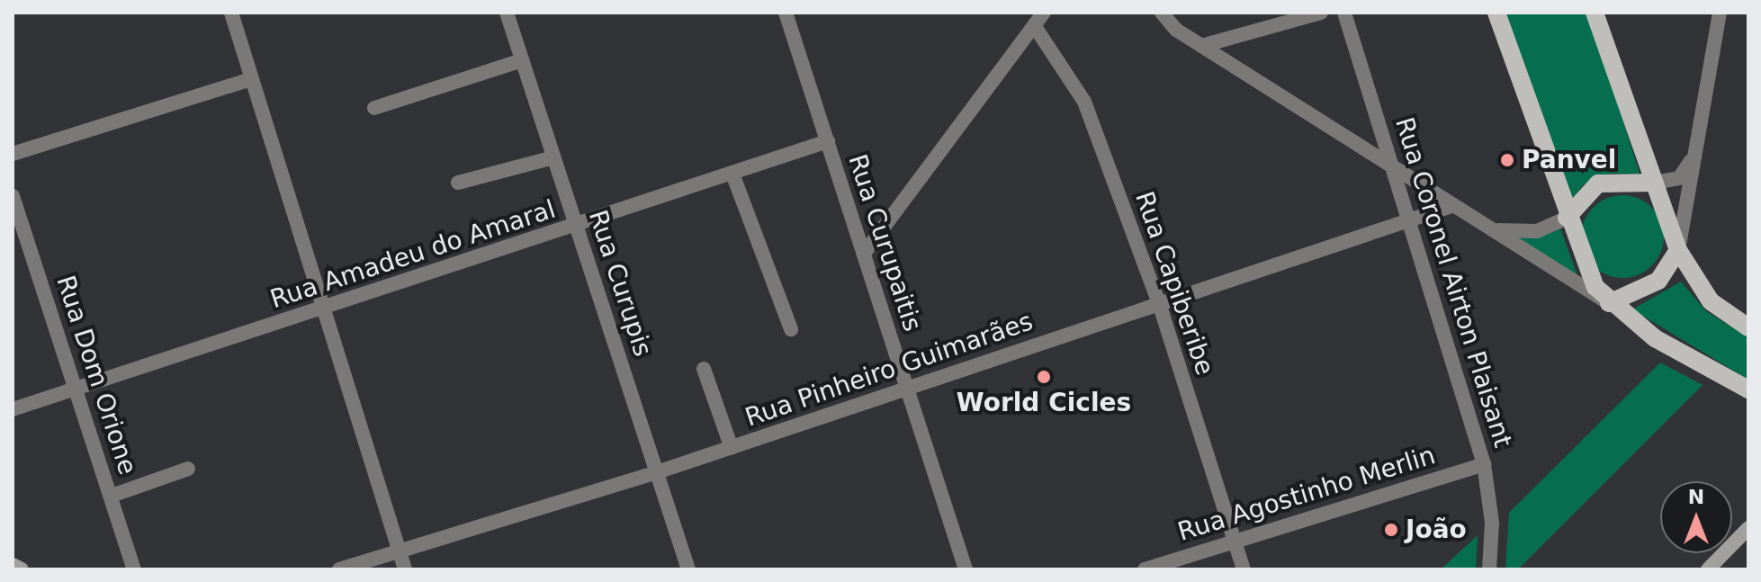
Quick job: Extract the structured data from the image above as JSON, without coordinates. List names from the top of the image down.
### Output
{
  "streets": {
    "street": [
      "Rua Curupaitis",
      "Rua Amadeu do Amaral",
      "Rua Coronel Airton Plaisant",
      "Rua Curupis",
      "Rua Capiberibe",
      "Rua Pinheiro Guimarães",
      "Rua Dom Orione",
      "Rua Agostinho Merlin"
    ]
  },
  "crossings": [
    ["Rua Curupaitis", "Rua Amadeu do Amaral"],
    ["Rua Curupaitis", "Rua Pinheiro Guimarães"],
    ["Rua Amadeu do Amaral", "Rua Curupis"],
    ["Rua Amadeu do Amaral", "Rua Dom Orione"],
    ["Rua Coronel Airton Plaisant", "Rua Pinheiro Guimarães"],
    ["Rua Coronel Airton Plaisant", "Rua Agostinho Merlin"],
    ["Rua Curupis", "Rua Pinheiro Guimarães"],
    ["Rua Capiberibe", "Rua Pinheiro Guimarães"],
    ["Rua Capiberibe", "Rua Agostinho Merlin"]
  ],
  "places": ["Panvel", "World Cicles", "João"],
  "north": "top"
}
